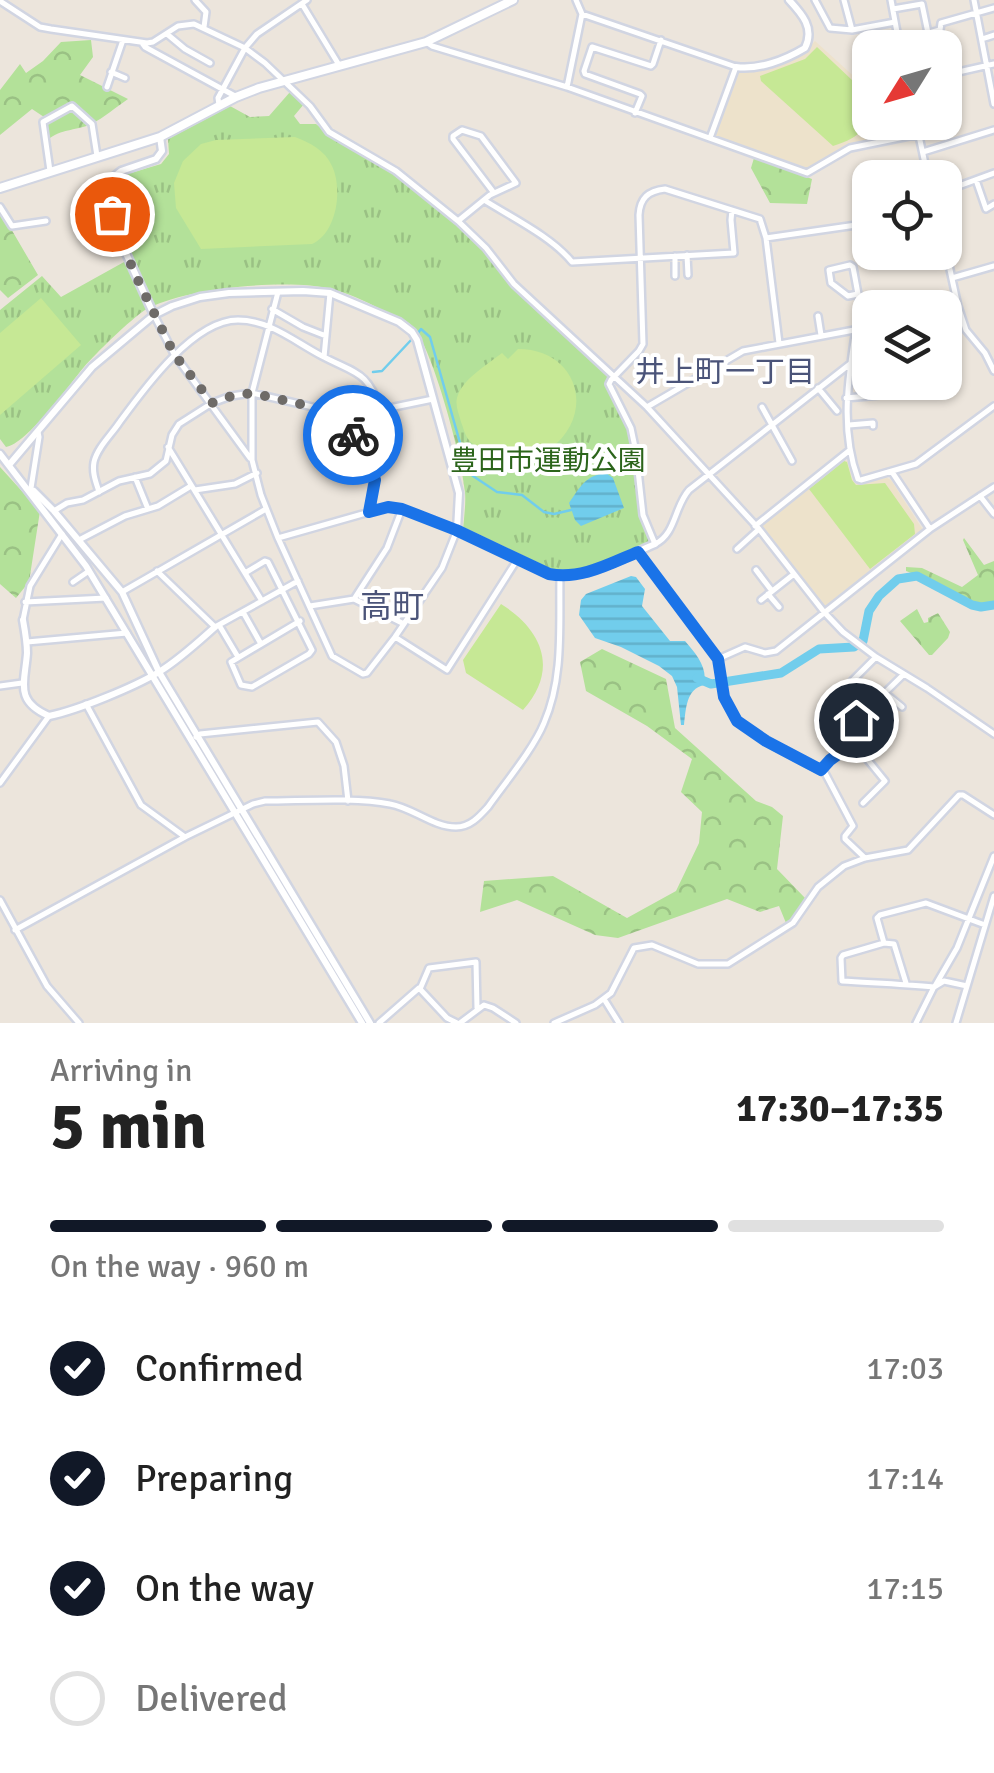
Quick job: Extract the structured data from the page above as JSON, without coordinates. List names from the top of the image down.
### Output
{
  "districts": ["井上町一丁目", "高町"],
  "parks": ["豊田市運動公園"],
  "north": "bottom left",
  "page": {
    "heading": ["5 min", "Arriving in", "17:30–17:35"],
    "bar": "On the way · 960 m",
    "list": [
      ["Confirmed", "17:03"],
      ["Preparing", "17:14"],
      ["On the way", "17:15"],
      "Delivered"
    ]
  }
}
